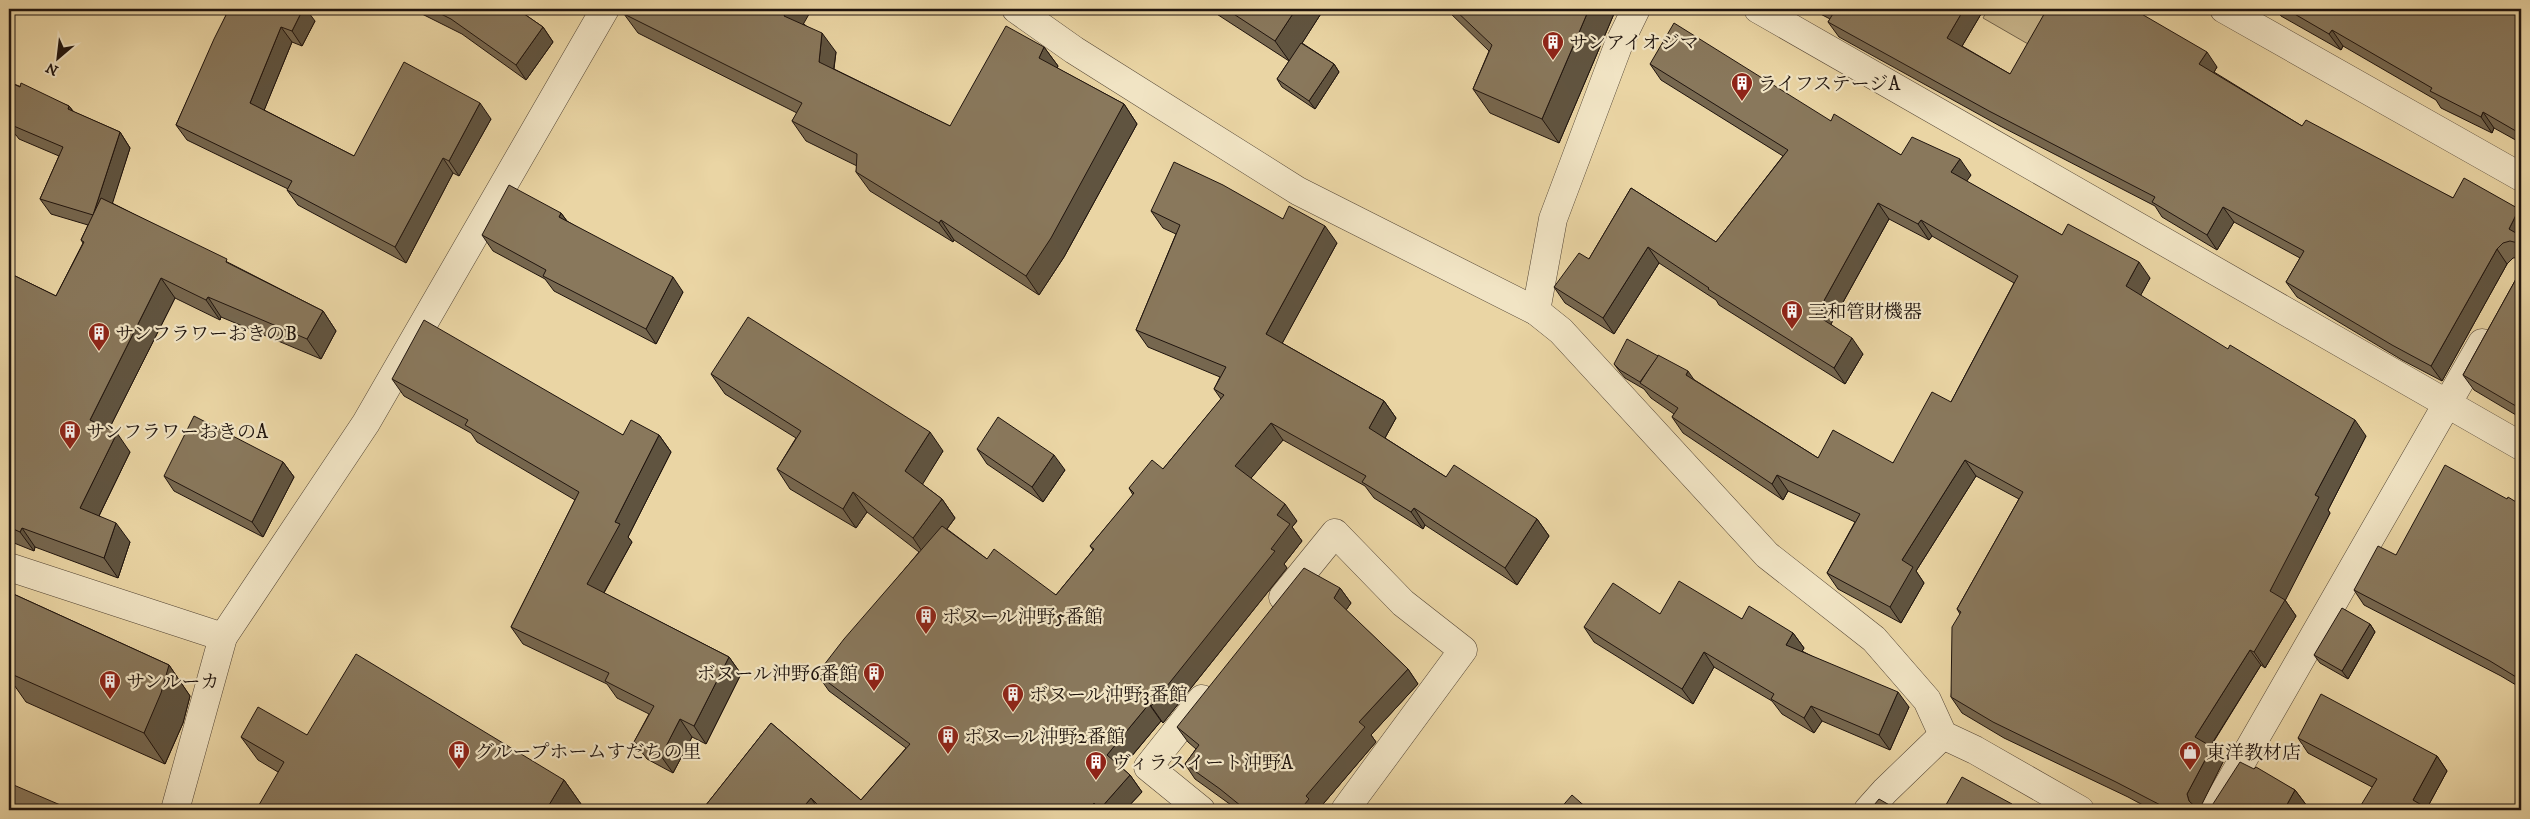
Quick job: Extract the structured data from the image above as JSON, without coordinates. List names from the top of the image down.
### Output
{
  "places": {
    "building": [
      "サンアイオジマ",
      "ライフステージA",
      "三和管財機器",
      "サンフラワーおきのB",
      "サンフラワーおきのA",
      "ボヌール沖野5番館",
      "ボヌール沖野6番館",
      "サンルーカ",
      "ボヌール沖野3番館",
      "ボヌール沖野2番館",
      "グループホームすだちの里",
      "ヴィラスイート沖野A"
    ],
    "shop": ["東洋教材店"]
  },
  "north": "bottom left"
}
